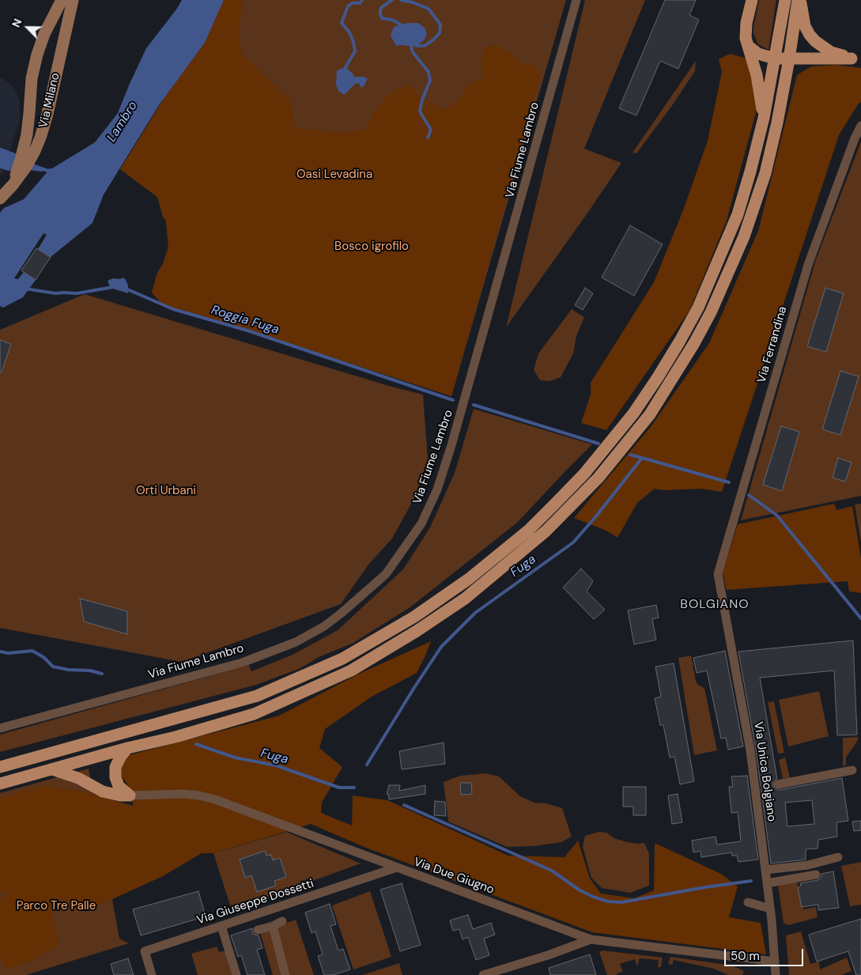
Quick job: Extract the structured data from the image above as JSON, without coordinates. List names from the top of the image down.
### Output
{
  "streets": {
    "street": [
      "Via Milano",
      "Via Fiume Lambro",
      "Via Ferrandina",
      "Via Unica Bolgiano",
      "Via Due Giugno",
      "Via Giuseppe Dossetti"
    ]
  },
  "crossings": [
    ["Via Ferrandina", "Via Unica Bolgiano"],
    ["Via Unica Bolgiano", "Via Due Giugno"],
    ["Via Due Giugno", "Via Giuseppe Dossetti"]
  ],
  "districts": ["BOLGIANO"],
  "water": ["Lambro", "Roggia Fuga", "Fuga"],
  "parks": [
    "Oasi Levadina",
    "Bosco igrofilo",
    "Orti Urbani",
    "Parco Tre Palle"
  ],
  "scale_bar": "50 m",
  "north": "top left"
}
